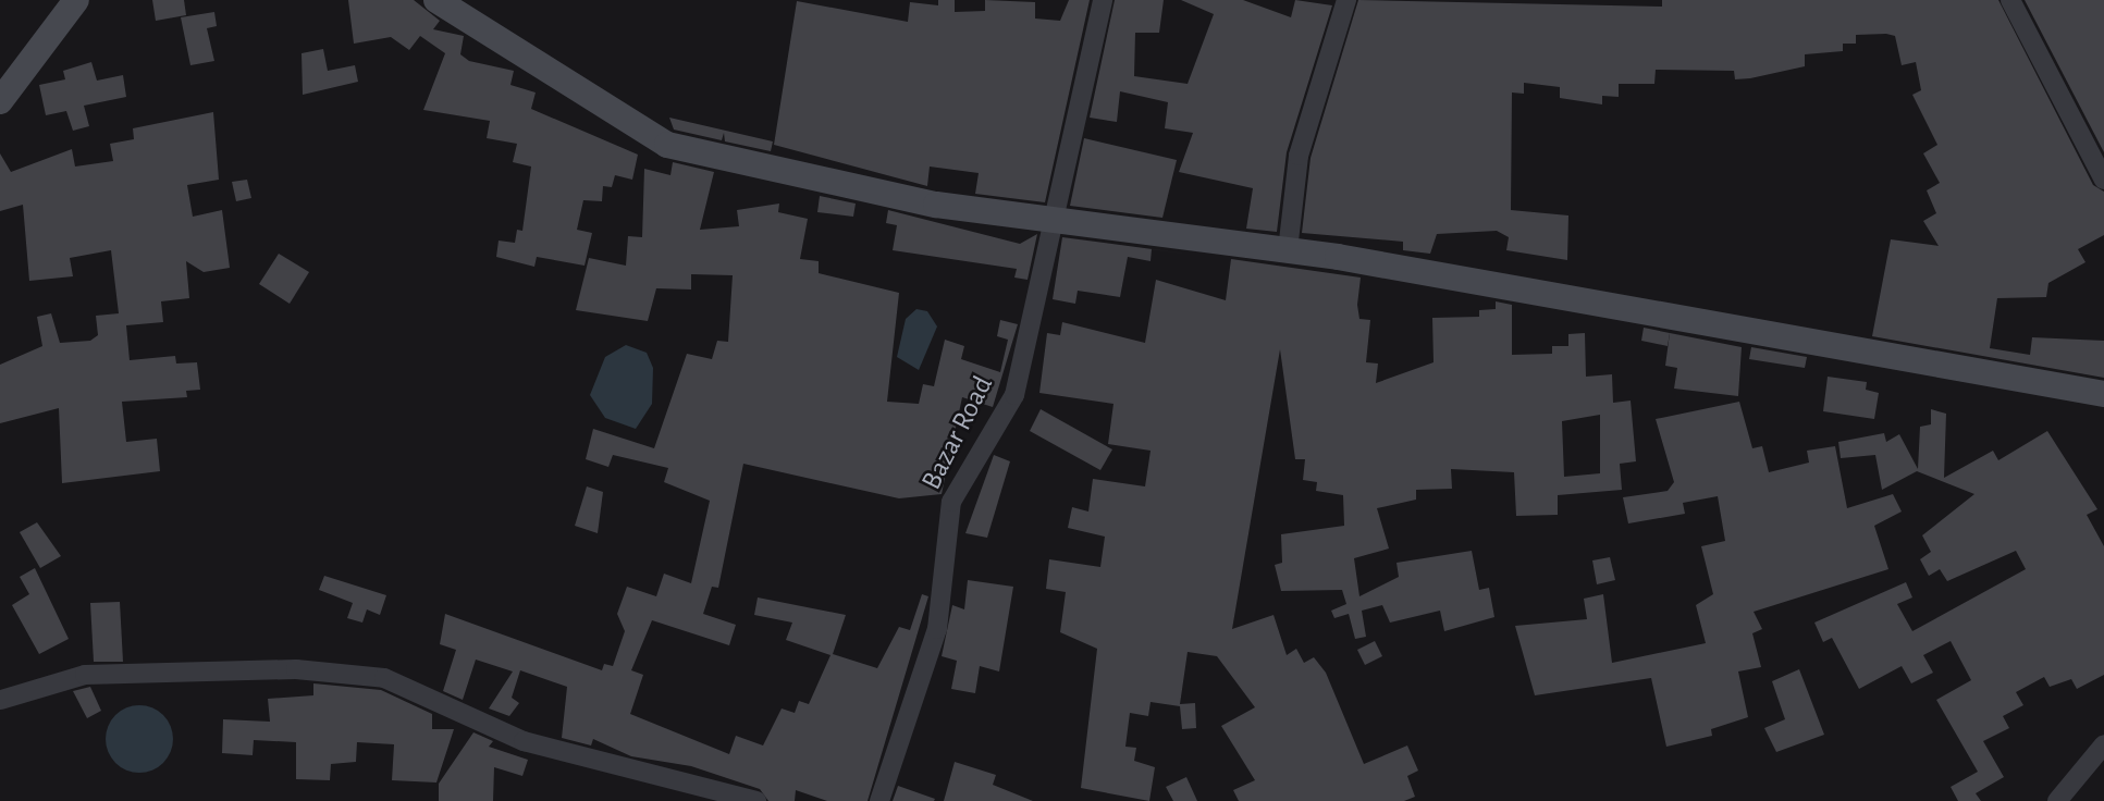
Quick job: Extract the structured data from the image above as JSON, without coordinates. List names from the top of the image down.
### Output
{
  "streets": {
    "street": ["Bazar Road"]
  }
}
